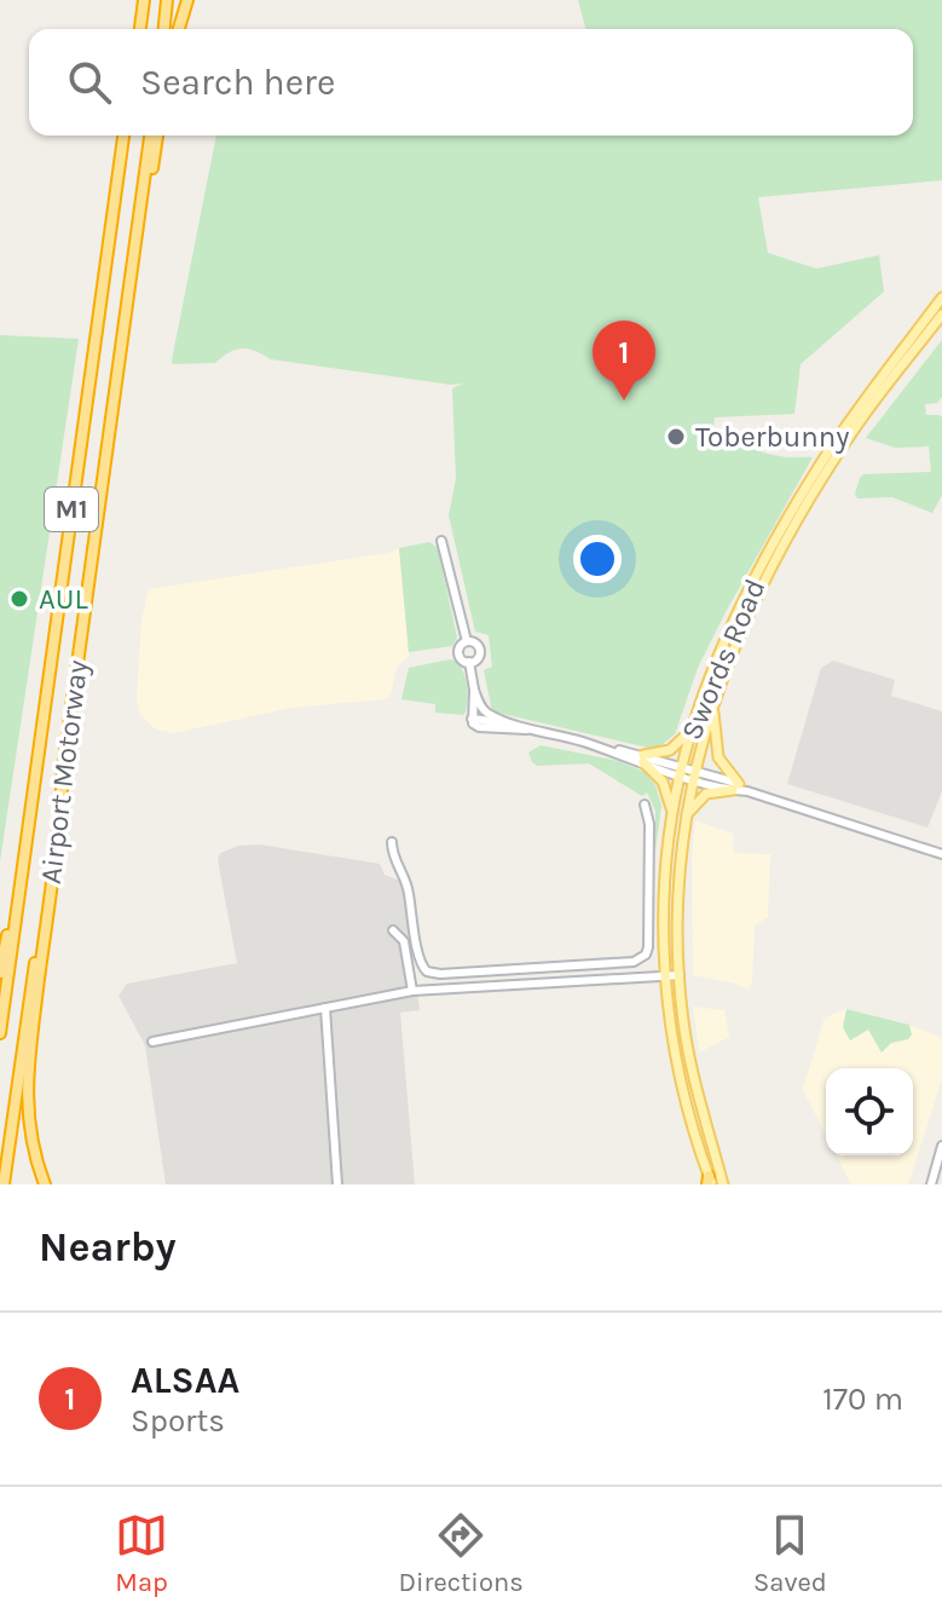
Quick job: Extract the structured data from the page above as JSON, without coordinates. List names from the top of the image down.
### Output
{
  "streets": {
    "highway": ["M1", "Airport Motorway"],
    "main road": ["Swords Road"]
  },
  "crossings": [
    ["M1", "Airport Motorway"]
  ],
  "places": ["Toberbunny", "AUL"],
  "page": {
    "search": "Search here",
    "pins": "1",
    "heading": "Nearby",
    "list": [
      {
        "mark": "1",
        "name": "ALSAA",
        "note": "Sports",
        "value": "170 m"
      }
    ],
    "nav": ["Map", "Directions", "Saved"]
  }
}
